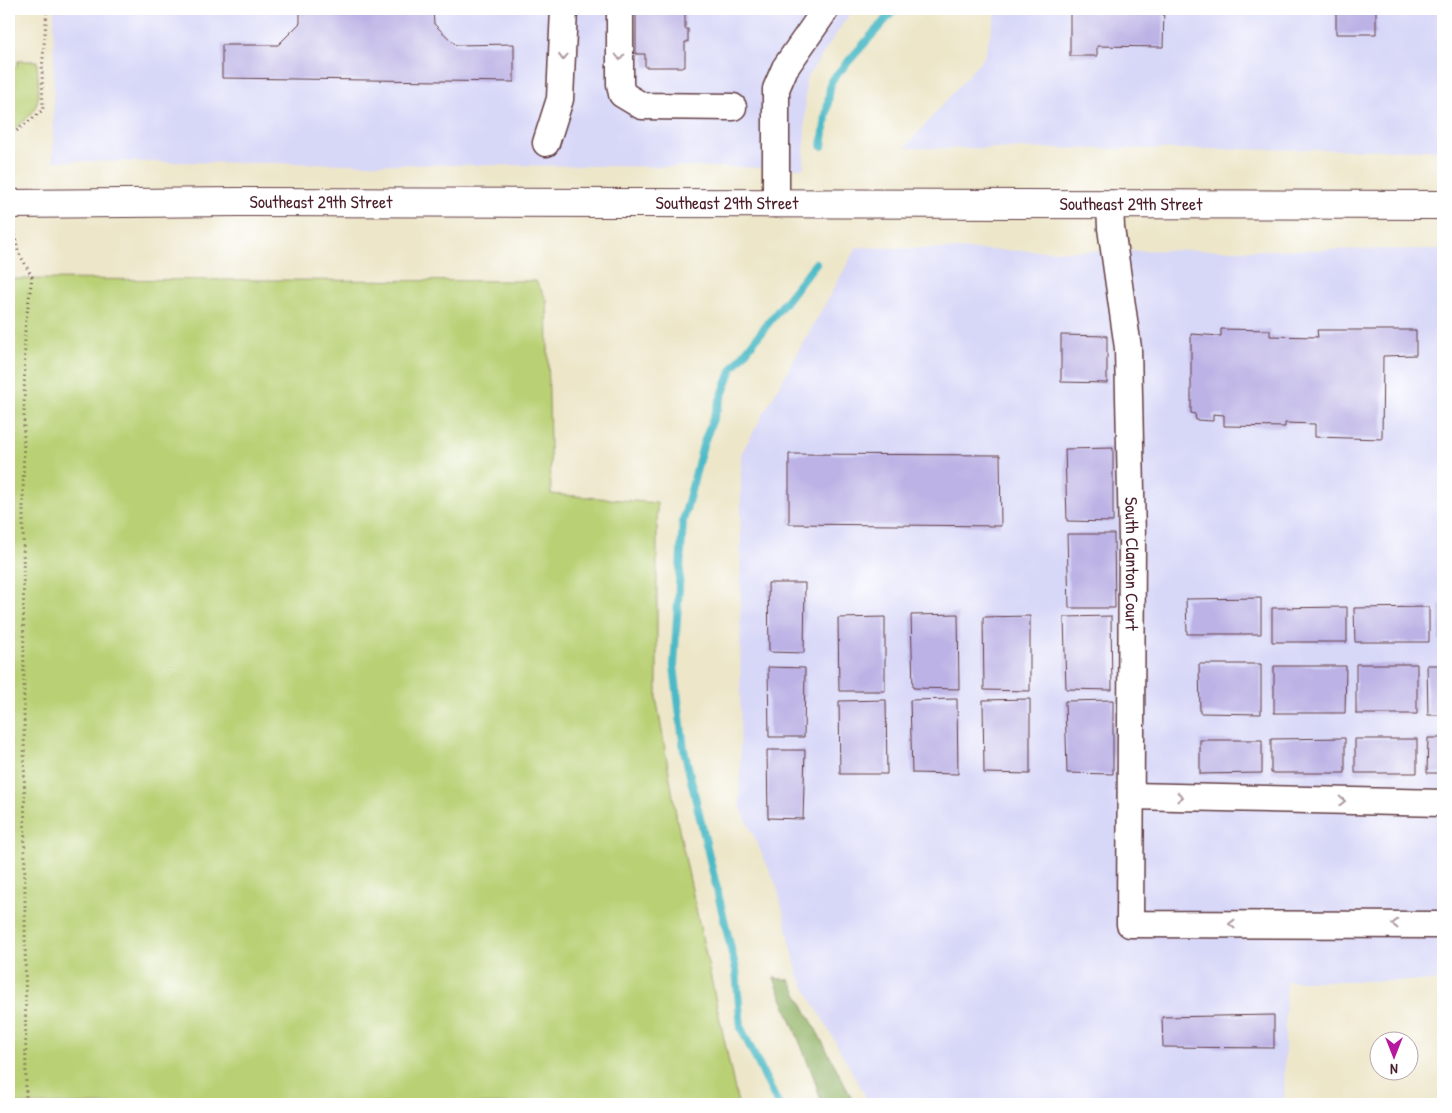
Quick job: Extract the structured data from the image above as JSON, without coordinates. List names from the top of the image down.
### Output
{
  "streets": {
    "main road": ["Southeast 29th Street"],
    "lane": ["South Clanton Court"]
  },
  "crossings": [
    ["Southeast 29th Street", "South Clanton Court"]
  ],
  "north": "bottom"
}
